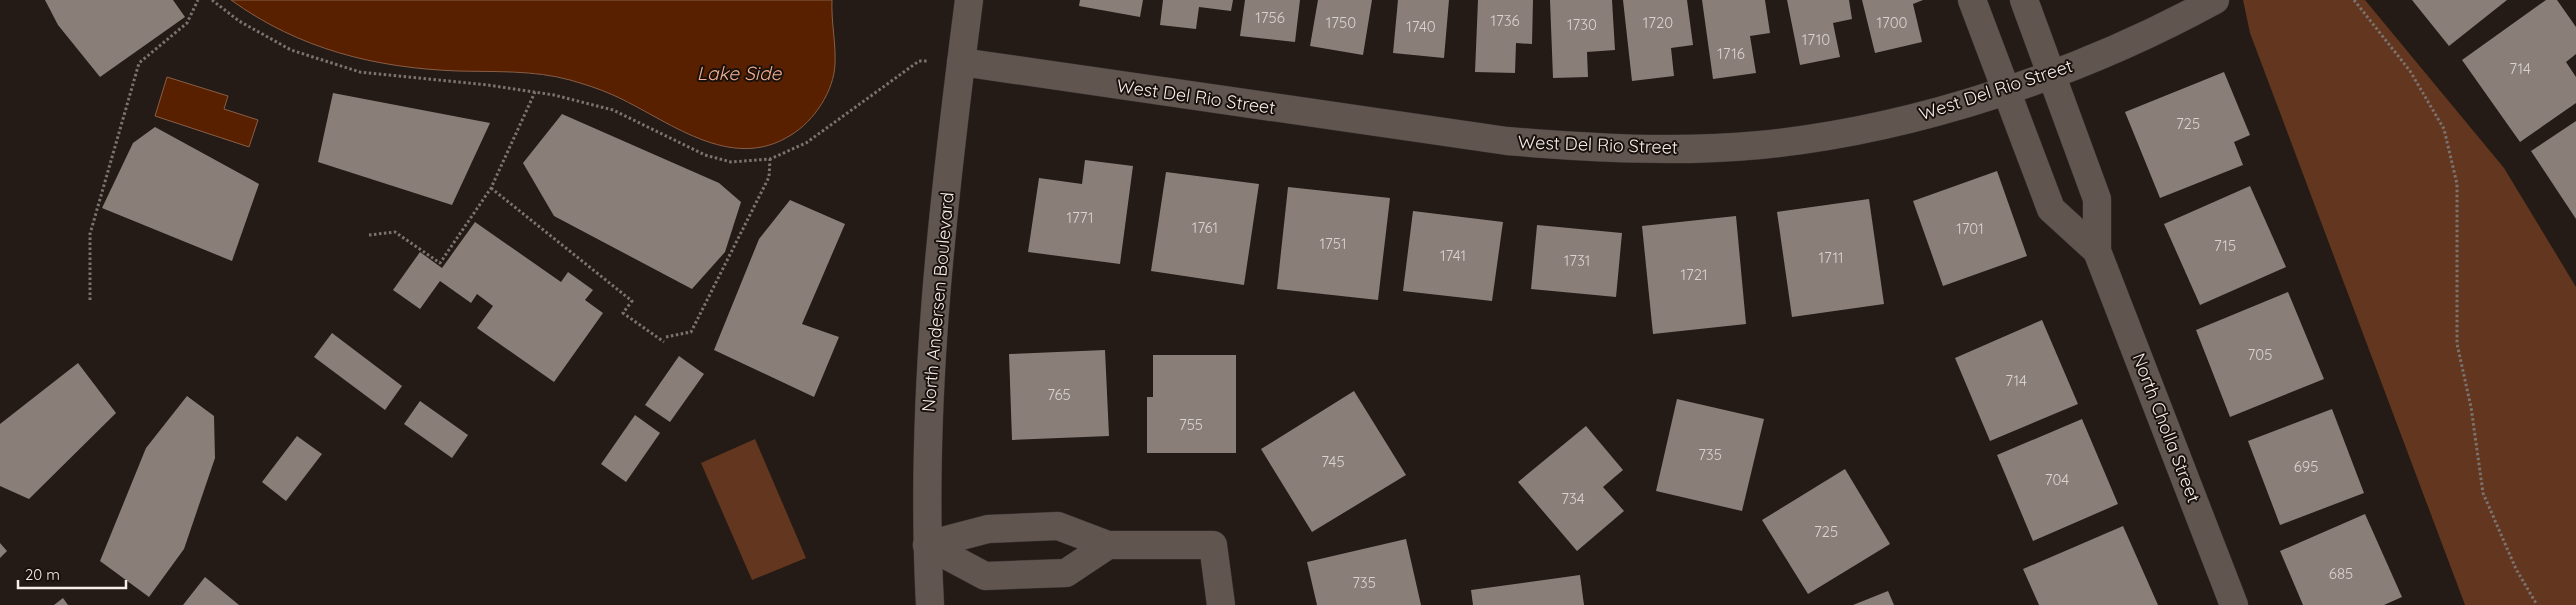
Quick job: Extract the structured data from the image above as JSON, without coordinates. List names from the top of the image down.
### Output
{
  "streets": {
    "street": ["West Del Rio Street", "North Andersen Boulevard", "North Cholla Street"]
  },
  "crossings": [
    ["West Del Rio Street", "North Andersen Boulevard"],
    ["West Del Rio Street", "North Cholla Street"]
  ],
  "water": ["Lake Side"],
  "house_numbers": [
    "1756",
    "1736",
    "1750",
    "1720",
    "1700",
    "1730",
    "1740",
    "1710",
    "1716",
    "714",
    "725",
    "1771",
    "1761",
    "1701",
    "1751",
    "715",
    "1741",
    "1711",
    "1731",
    "1721",
    "705",
    "714",
    "765",
    "755",
    "735",
    "745",
    "695",
    "704",
    "734",
    "725",
    "685",
    "735"
  ],
  "scale_bar": "20 m"
}
